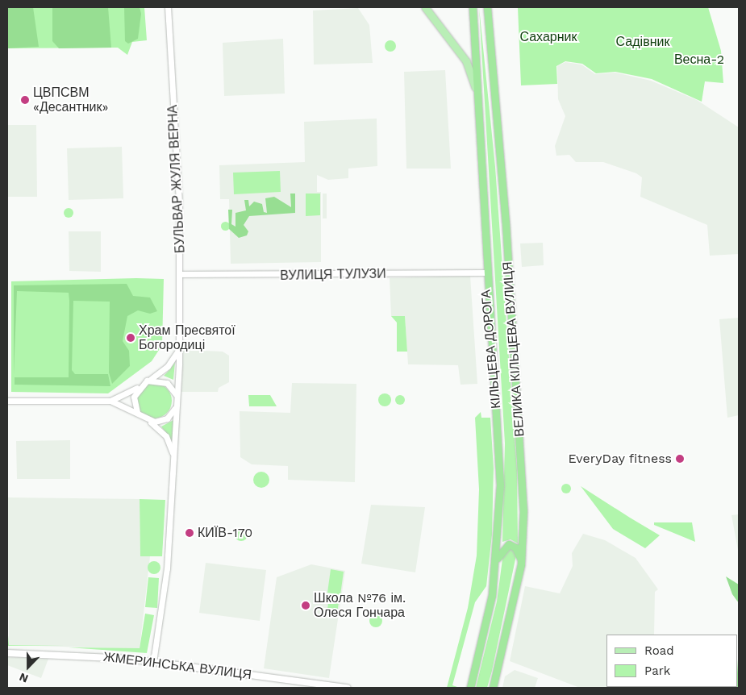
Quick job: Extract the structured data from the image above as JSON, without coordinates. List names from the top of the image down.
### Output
{
  "streets": {
    "highway": ["КІЛЬЦЕВА ДОРОГА", "ВЕЛИКА КІЛЬЦЕВА ВУЛИЦЯ"],
    "main road": ["ЖМЕРИНСЬКА ВУЛИЦЯ"],
    "street": ["БУЛЬВАР ЖУЛЯ ВЕРНА", "ВУЛИЦЯ ТУЛУЗИ"]
  },
  "crossings": [
    ["БУЛЬВАР ЖУЛЯ ВЕРНА", "ВУЛИЦЯ ТУЛУЗИ"],
    ["БУЛЬВАР ЖУЛЯ ВЕРНА", "ЖМЕРИНСЬКА ВУЛИЦЯ"],
    ["ВУЛИЦЯ ТУЛУЗИ", "КІЛЬЦЕВА ДОРОГА"]
  ],
  "parks": ["Сахарник", "Садівник", "Весна-2"],
  "places": [
    "ЦВПСВМ «Десантник»",
    "Храм Пресвятої Богородиці",
    "EveryDay fitness",
    "КИЇВ-170",
    "Школа №76 ім. Олеся Гончара"
  ],
  "legend": ["Road", "Park"],
  "north": "bottom"
}
